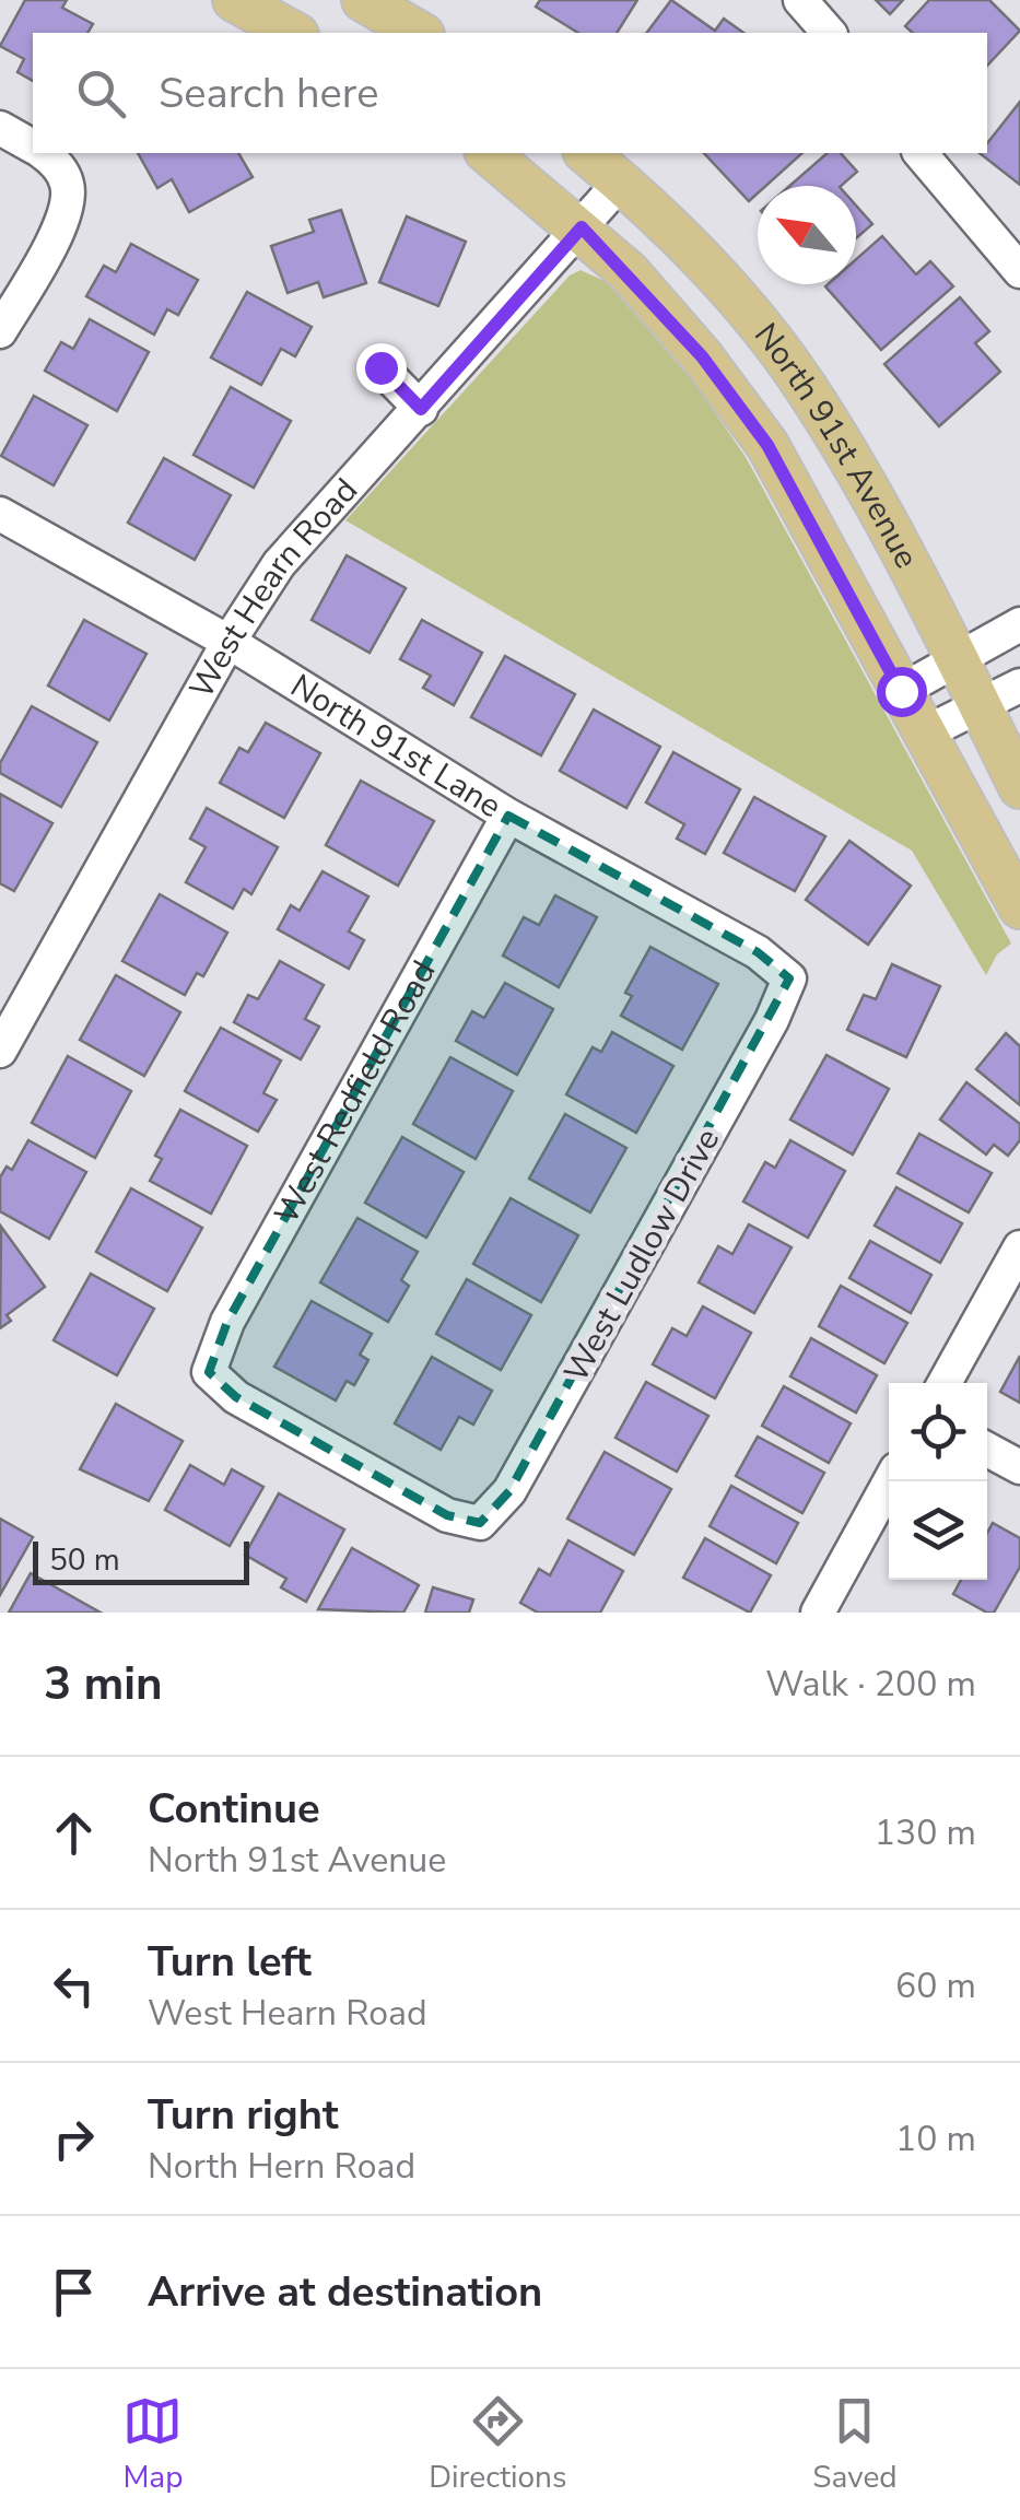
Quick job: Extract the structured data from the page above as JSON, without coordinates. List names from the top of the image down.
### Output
{
  "streets": {
    "main road": ["North 91st Avenue"],
    "street": [
      "West Hearn Road",
      "North 91st Lane",
      "West Redfield Road",
      "West Ludlow Drive"
    ]
  },
  "crossings": [
    ["North 91st Avenue", "West Hearn Road"],
    ["West Hearn Road", "North 91st Lane"],
    ["North 91st Lane", "West Redfield Road"],
    ["North 91st Lane", "West Ludlow Drive"],
    ["West Redfield Road", "West Ludlow Drive"]
  ],
  "scale_bar": "50 m",
  "north": "top left",
  "page": {
    "search": "Search here",
    "scale": "50 m",
    "heading": ["3 min", "Walk · 200 m"],
    "list": [
      ["Continue", "North 91st Avenue", "130 m"],
      ["Turn left", "West Hearn Road", "60 m"],
      ["Turn right", "North Hern Road", "10 m"],
      "Arrive at destination"
    ],
    "nav": ["Map", "Directions", "Saved"]
  }
}
